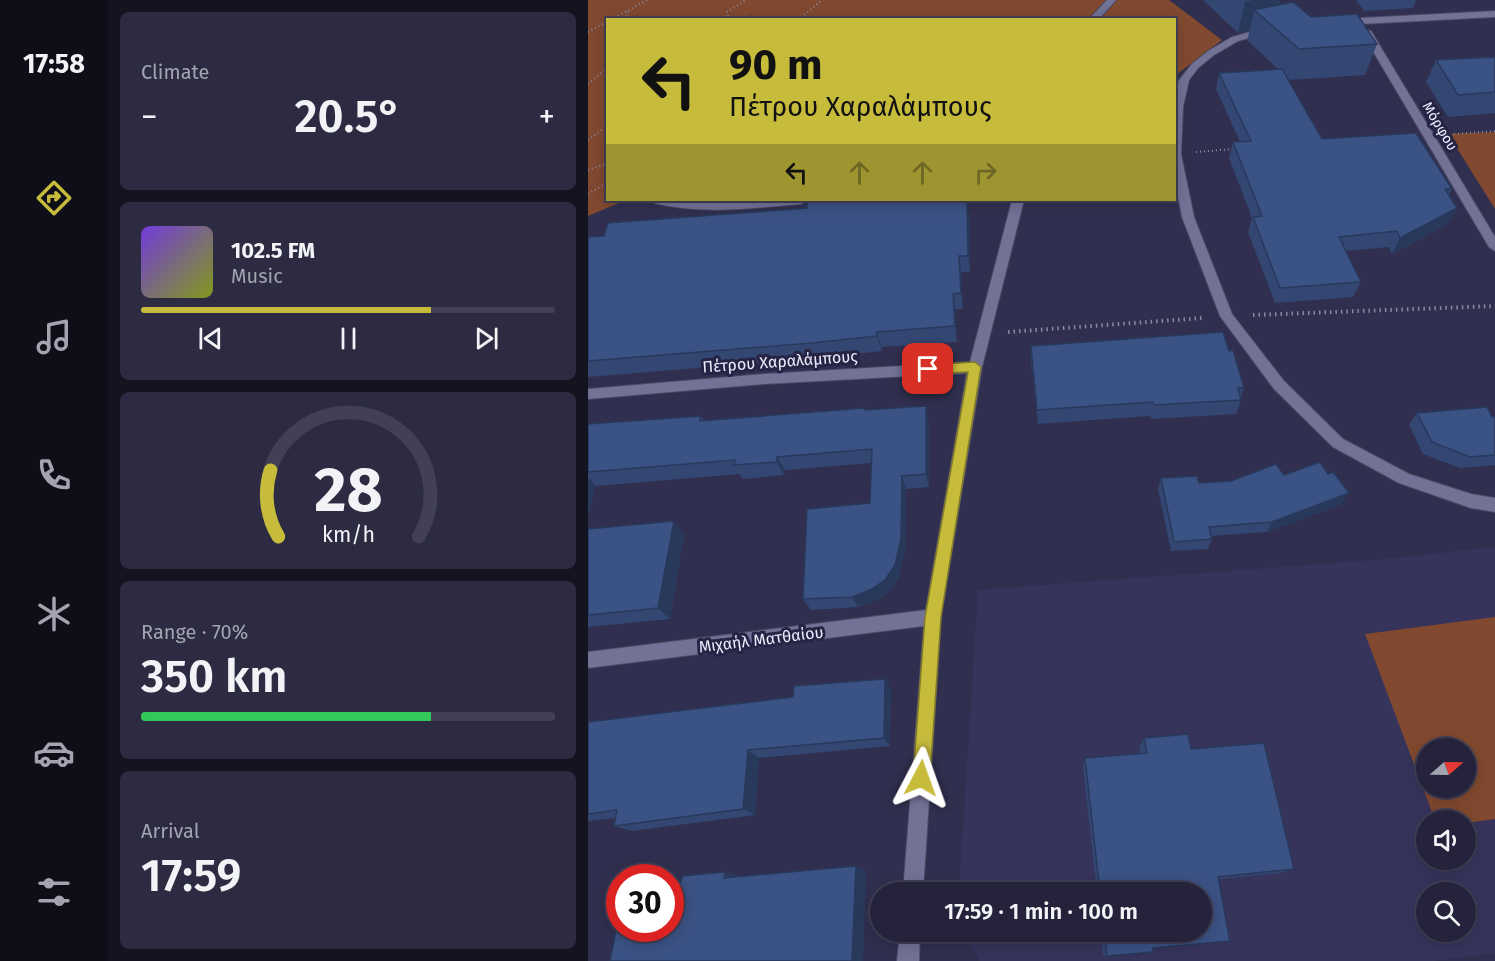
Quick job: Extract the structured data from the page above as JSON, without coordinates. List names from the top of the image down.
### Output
{
  "streets": {
    "street": ["Μόρφου", "Πέτρου Χαραλάμπους", "Μιχαήλ Ματθαίου"]
  },
  "north": "right",
  "page": {
    "tabs": "17:58",
    "tile": [
      "Climate",
      ["Range · 70%", "350 km"],
      ["Arrival", "17:59"]
    ],
    "turn": ["90 m", "Πέτρου Χαραλάμπους"],
    "heat": ["−", "20.5°", "+"],
    "song": ["102.5 FM", "Music"],
    "limit": "30",
    "trip": "17:59 · 1 min · 100 m",
    "gauge": ["28", "km/h"]
  }
}
